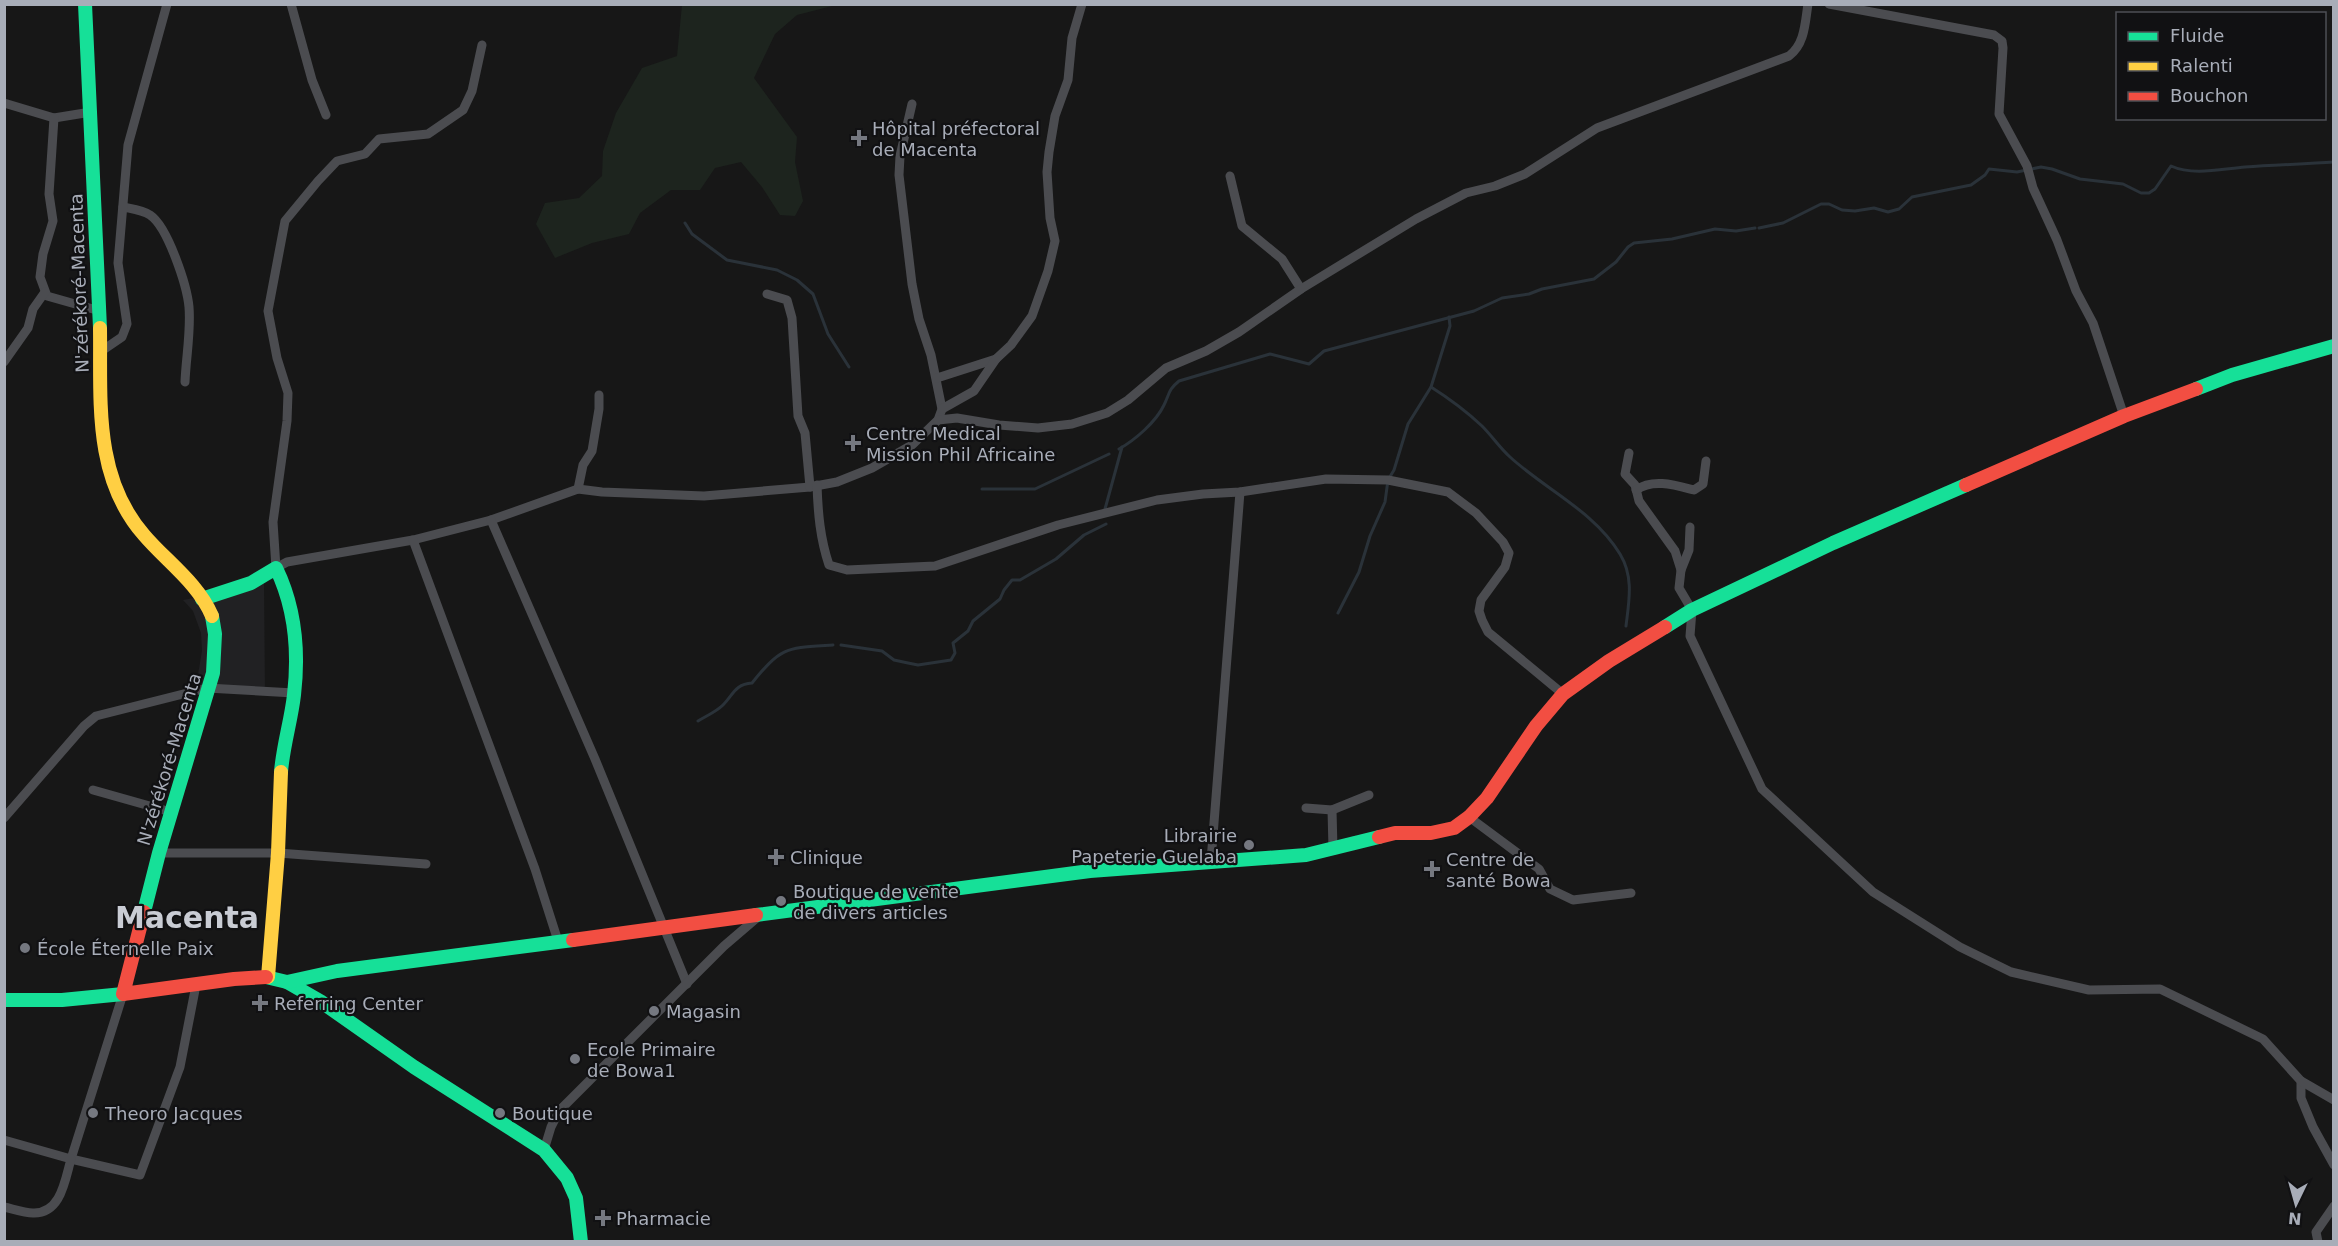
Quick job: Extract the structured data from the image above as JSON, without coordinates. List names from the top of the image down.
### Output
{
  "streets": {
    "main road": ["N'zérékoré-Macenta"]
  },
  "districts": ["Macenta"],
  "places": {
    "health": [
      "Hôpital préfectoral de Macenta",
      "Centre Medical Mission Phil Africaine",
      "Clinique",
      "Centre de santé Bowa",
      "Referring Center",
      "Pharmacie"
    ],
    "other": [
      "Librairie Papeterie Guelaba",
      "Boutique de vente de divers articles",
      "École Éternelle Paix",
      "Magasin",
      "Ecole Primaire de Bowa1",
      "Theoro Jacques",
      "Boutique"
    ]
  },
  "legend": ["Fluide", "Ralenti", "Bouchon"],
  "north": "bottom"
}
